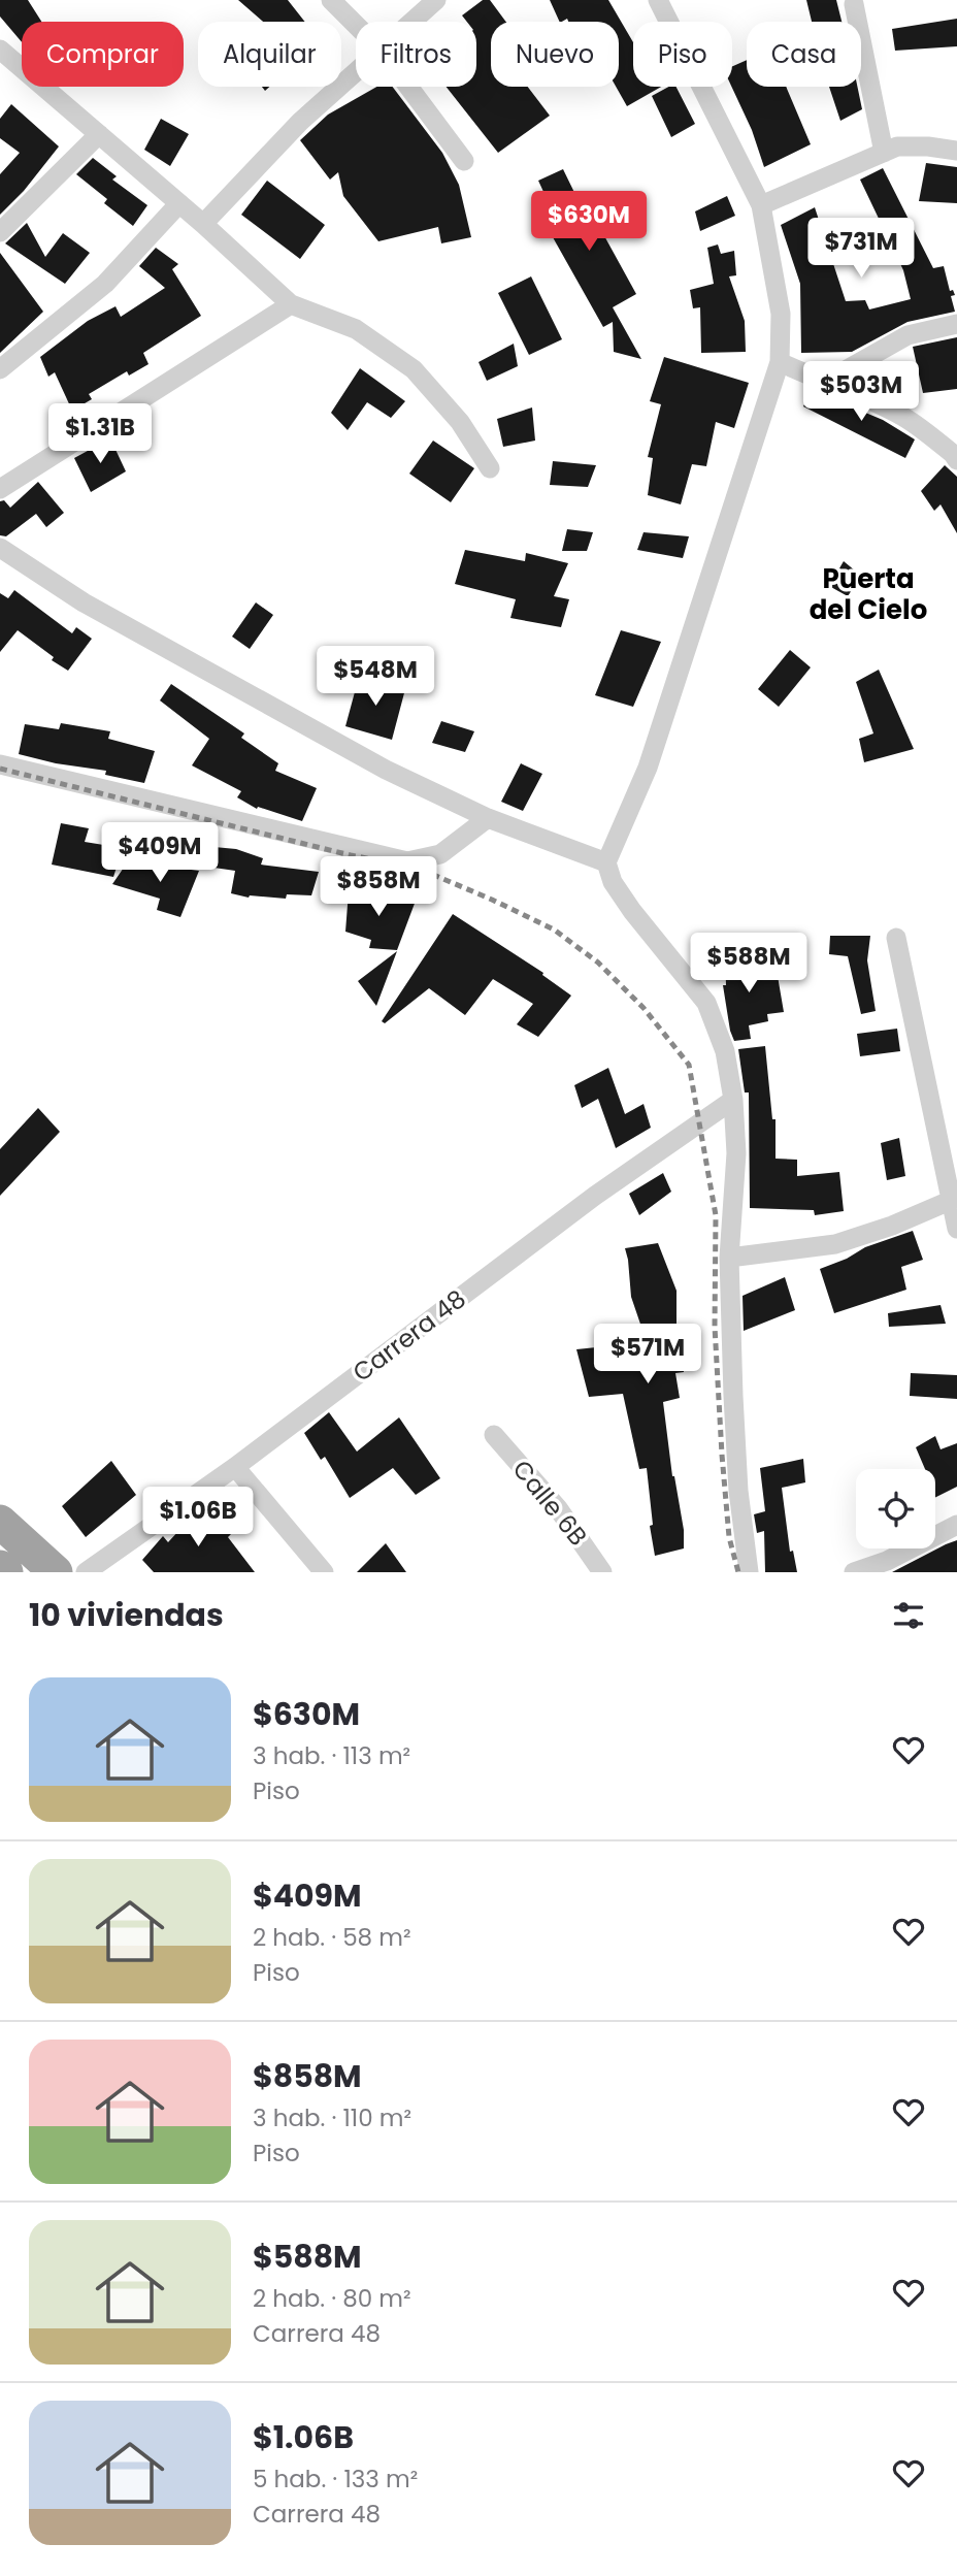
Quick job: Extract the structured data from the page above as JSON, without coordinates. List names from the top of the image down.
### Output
{
  "streets": {
    "street": ["Carrera 48", "Calle 6B"]
  },
  "districts": ["Puerta del Cielo"],
  "page": {
    "chip": [
      "Comprar",
      "Alquilar",
      "Filtros",
      "Nuevo",
      "Piso",
      "Casa"
    ],
    "price": [
      "$630M",
      "$731M",
      "$503M",
      "$1.31B",
      "$548M",
      "$409M",
      "$858M",
      "$588M",
      "$571M",
      "$1.06B"
    ],
    "heading": "10 viviendas",
    "list": [
      {
        "name": "$630M",
        "note": "3 hab. · 113 m² · Piso"
      },
      {
        "name": "$409M",
        "note": "2 hab. · 58 m² · Piso"
      },
      {
        "name": "$858M",
        "note": "3 hab. · 110 m² · Piso"
      },
      {
        "name": "$588M",
        "note": "2 hab. · 80 m² · Carrera 48"
      },
      {
        "name": "$1.06B",
        "note": "5 hab. · 133 m² · Carrera 48"
      }
    ]
  }
}
